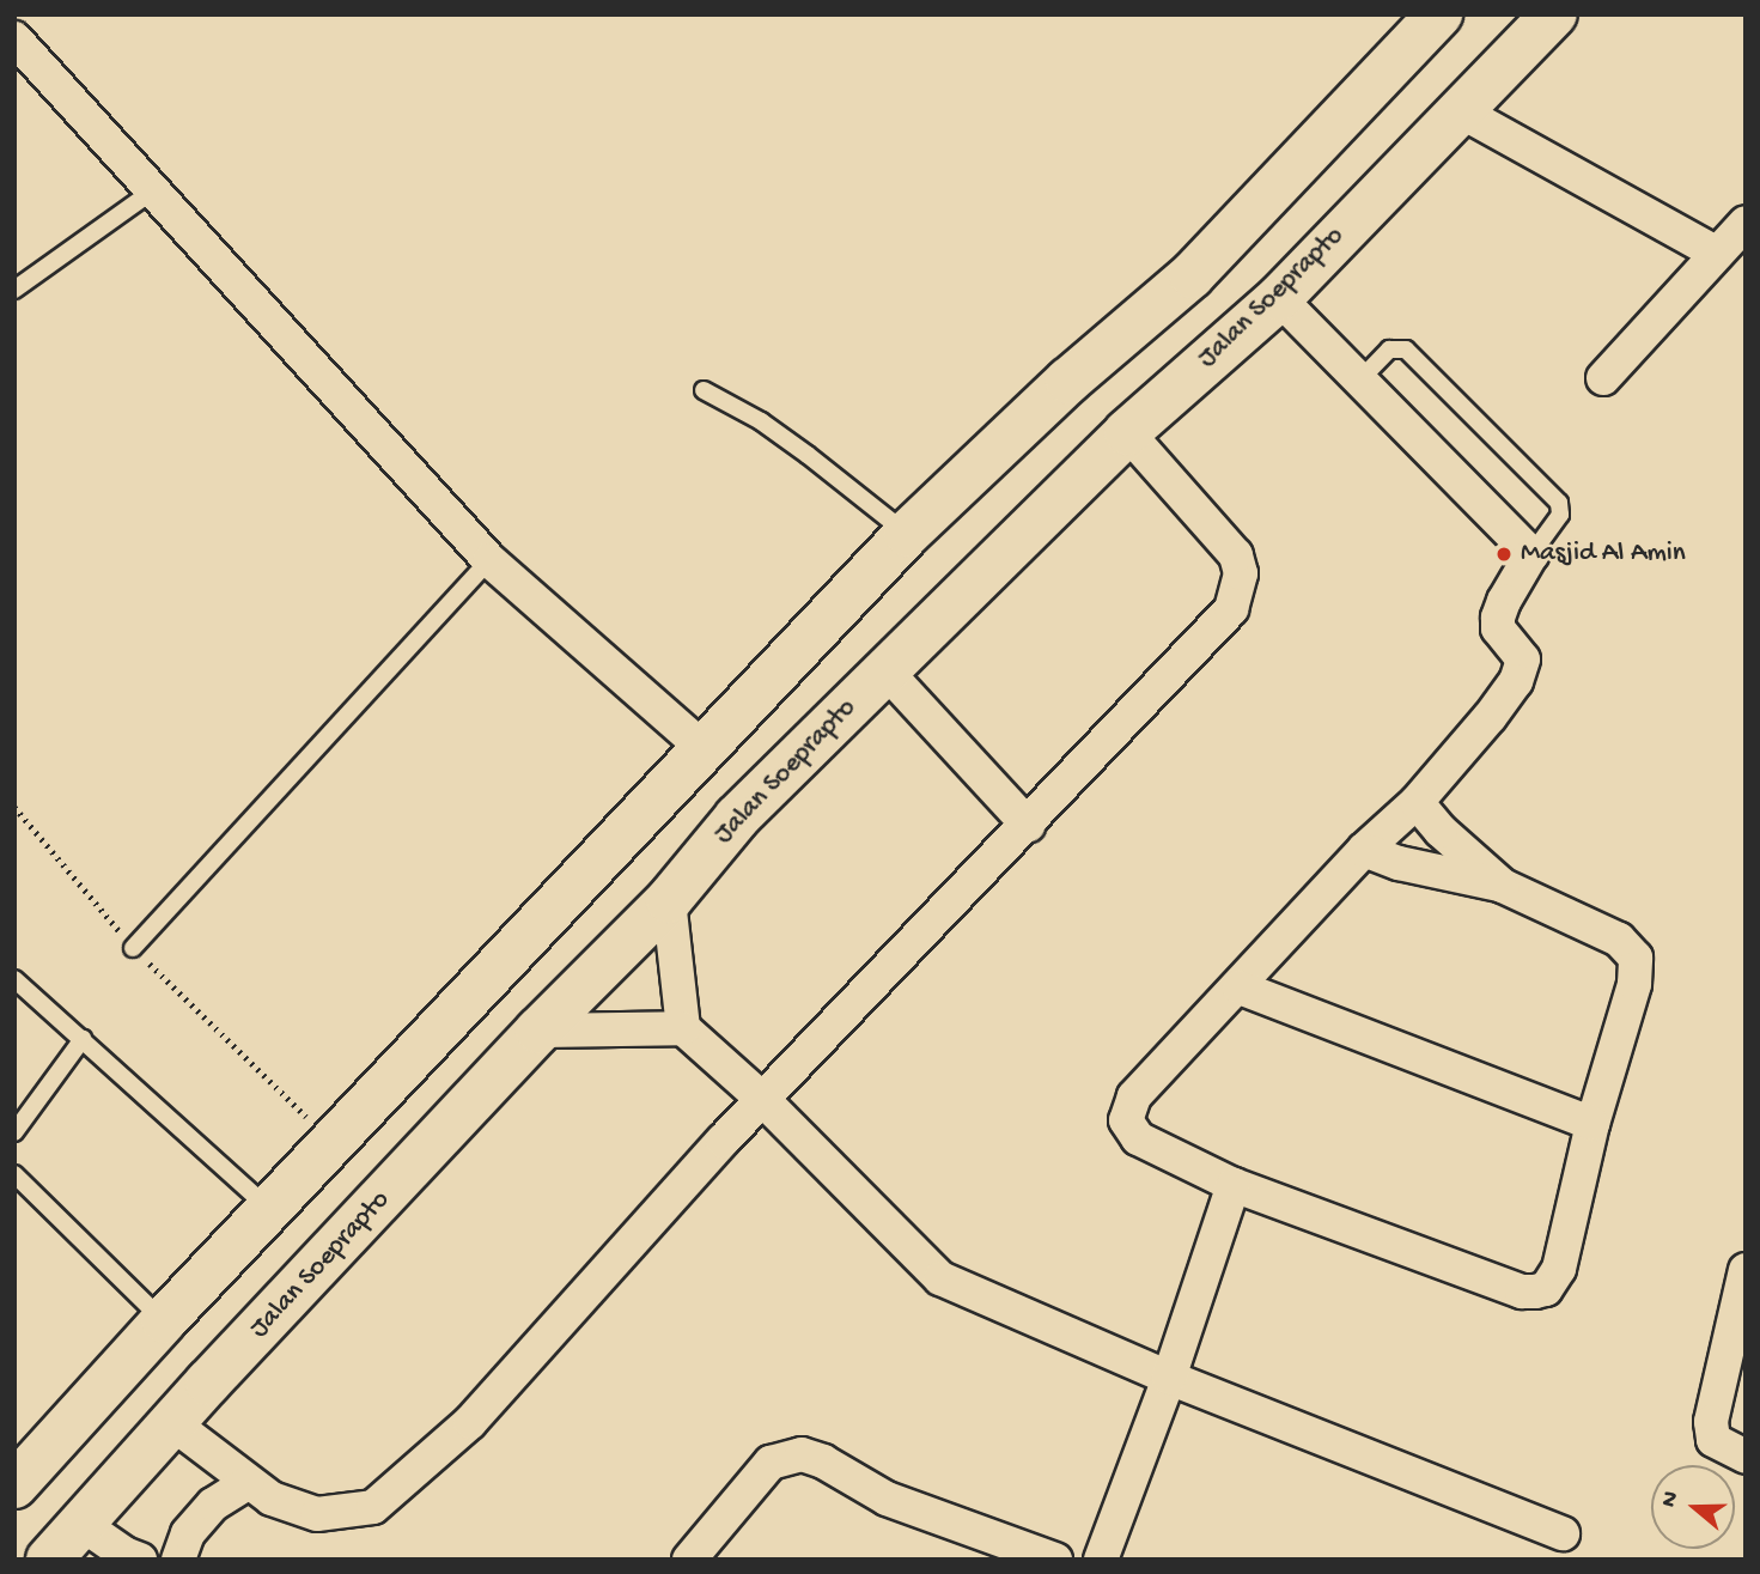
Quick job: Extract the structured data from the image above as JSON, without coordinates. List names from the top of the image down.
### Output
{
  "streets": {
    "highway": ["Jalan Soeprapto"]
  },
  "places": ["Masjid Al Amin"],
  "north": "left"
}
